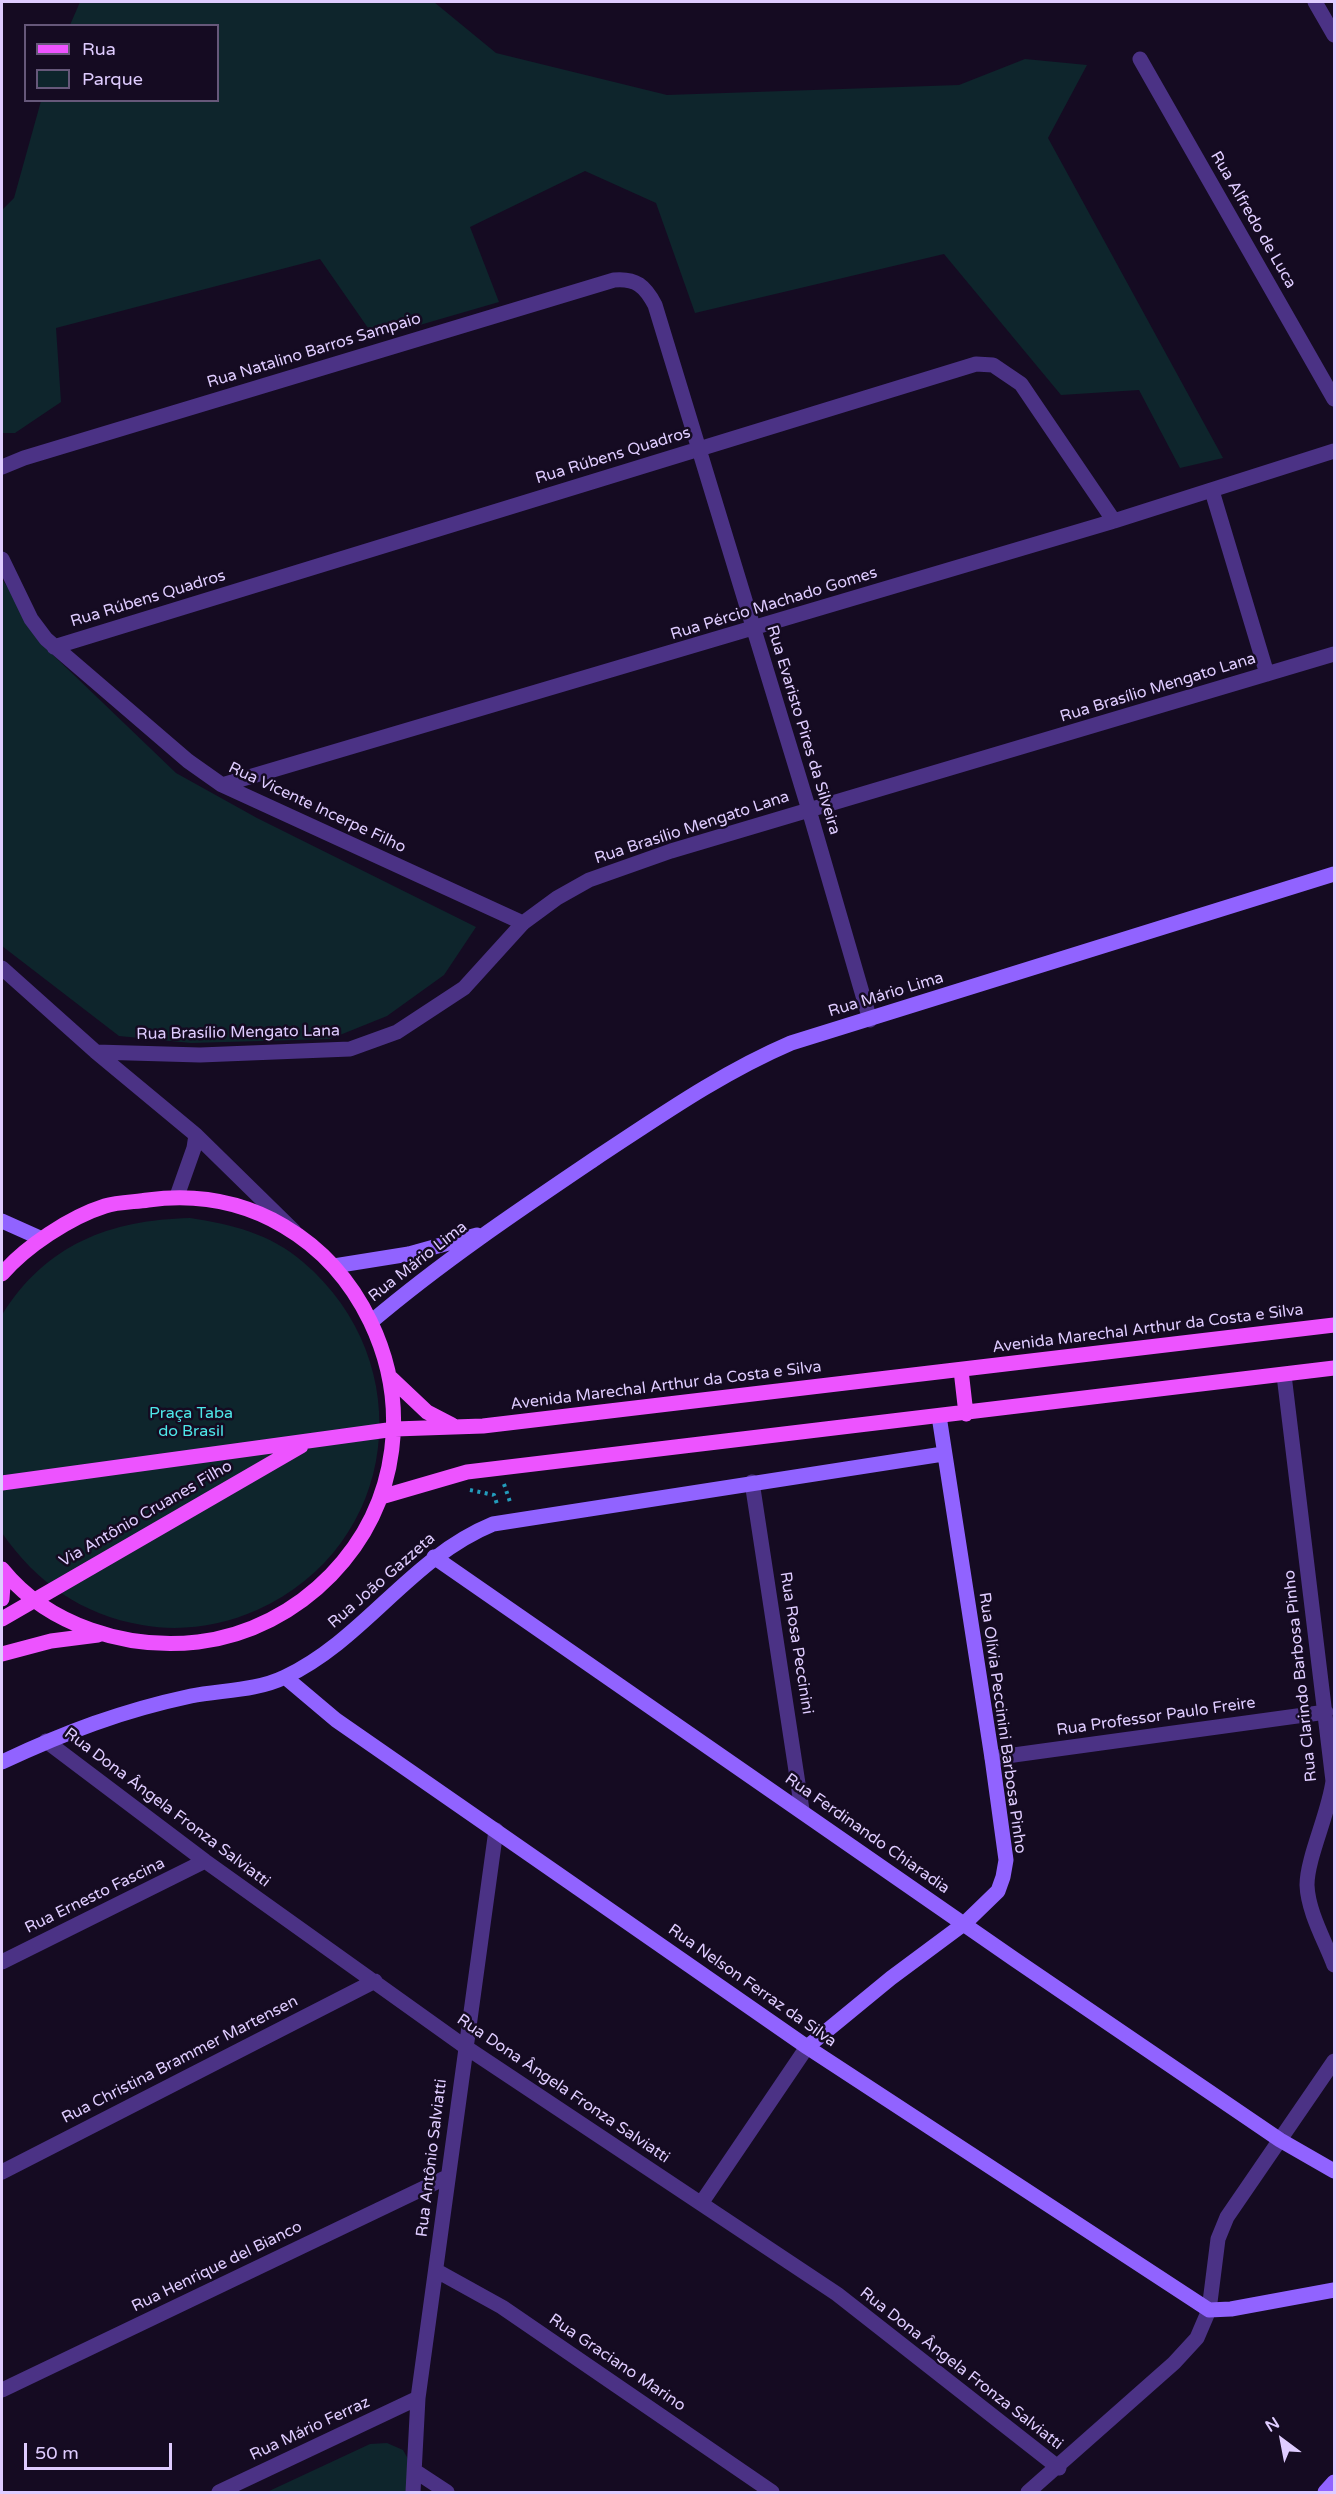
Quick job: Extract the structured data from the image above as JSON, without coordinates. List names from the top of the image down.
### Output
{
  "streets": {
    "main road": ["Avenida Marechal Arthur da Costa e Silva", "Via Antônio Cruanes Filho"],
    "street": [
      "Rua Alfredo de Luca",
      "Rua Natalino Barros Sampaio",
      "Rua Rúbens Quadros",
      "Rua Pércio Machado Gomes",
      "Rua Brasílio Mengato Lana",
      "Rua Evaristo Pires da Silveira",
      "Rua Vicente Incerpe Filho",
      "Rua Mário Lima",
      "Rua João Gazzeta",
      "Rua Rosa Peccinini",
      "Rua Clarindo Barbosa Pinho",
      "Rua Professor Paulo Freire",
      "Rua Olívia Peccinini Barbosa Pinho",
      "Rua Dona Ângela Fronza Salviatti",
      "Rua Ferdinando Chiaradia",
      "Rua Ernesto Fascina",
      "Rua Nelson Ferraz da Silva",
      "Rua Christina Brammer Martensen",
      "Rua Antônio Salviatti",
      "Rua Henrique del Bianco",
      "Rua Graciano Marino",
      "Rua Mário Ferraz"
    ]
  },
  "crossings": [
    ["Rua Natalino Barros Sampaio", "Rua Evaristo Pires da Silveira"],
    ["Rua Rúbens Quadros", "Rua Pércio Machado Gomes"],
    ["Rua Rúbens Quadros", "Rua Evaristo Pires da Silveira"],
    ["Rua Rúbens Quadros", "Rua Vicente Incerpe Filho"],
    ["Rua Pércio Machado Gomes", "Rua Evaristo Pires da Silveira"],
    ["Rua Pércio Machado Gomes", "Rua Vicente Incerpe Filho"],
    ["Rua Brasílio Mengato Lana", "Rua Evaristo Pires da Silveira"],
    ["Rua Brasílio Mengato Lana", "Rua Vicente Incerpe Filho"],
    ["Rua Evaristo Pires da Silveira", "Rua Mário Lima"],
    ["Avenida Marechal Arthur da Costa e Silva", "Via Antônio Cruanes Filho"],
    ["Rua João Gazzeta", "Rua Rosa Peccinini"],
    ["Rua João Gazzeta", "Rua Olívia Peccinini Barbosa Pinho"],
    ["Rua João Gazzeta", "Rua Dona Ângela Fronza Salviatti"],
    ["Rua João Gazzeta", "Rua Ferdinando Chiaradia"],
    ["Rua João Gazzeta", "Rua Nelson Ferraz da Silva"],
    ["Rua Rosa Peccinini", "Rua Ferdinando Chiaradia"],
    ["Rua Clarindo Barbosa Pinho", "Rua Professor Paulo Freire"],
    ["Rua Professor Paulo Freire", "Rua Olívia Peccinini Barbosa Pinho"],
    ["Rua Olívia Peccinini Barbosa Pinho", "Rua Dona Ângela Fronza Salviatti"],
    ["Rua Olívia Peccinini Barbosa Pinho", "Rua Ferdinando Chiaradia"],
    ["Rua Olívia Peccinini Barbosa Pinho", "Rua Nelson Ferraz da Silva"],
    ["Rua Dona Ângela Fronza Salviatti", "Rua Ernesto Fascina"],
    ["Rua Dona Ângela Fronza Salviatti", "Rua Christina Brammer Martensen"],
    ["Rua Dona Ângela Fronza Salviatti", "Rua Antônio Salviatti"],
    ["Rua Nelson Ferraz da Silva", "Rua Antônio Salviatti"],
    ["Rua Antônio Salviatti", "Rua Henrique del Bianco"],
    ["Rua Antônio Salviatti", "Rua Graciano Marino"],
    ["Rua Antônio Salviatti", "Rua Mário Ferraz"]
  ],
  "parks": ["Praça Taba do Brasil"],
  "legend": ["Rua", "Parque"],
  "scale_bar": "50 m",
  "north": "top left"
}
